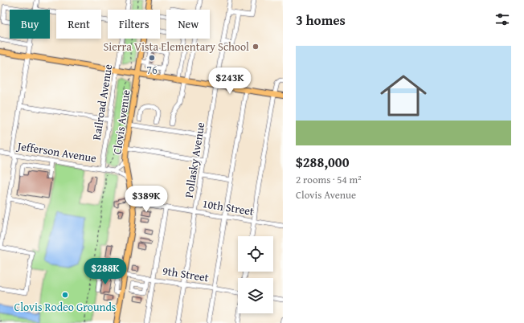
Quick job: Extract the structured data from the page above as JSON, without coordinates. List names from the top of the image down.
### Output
{
  "streets": {
    "main road": ["Clovis Avenue"],
    "street": [
      "Railroad Avenue",
      "Jefferson Avenue",
      "Pollasky Avenue",
      "10th Street",
      "9th Street"
    ]
  },
  "crossings": [
    ["Railroad Avenue", "Jefferson Avenue"],
    ["Clovis Avenue", "Jefferson Avenue"],
    ["Clovis Avenue", "10th Street"],
    ["Clovis Avenue", "9th Street"],
    ["Pollasky Avenue", "10th Street"],
    ["Pollasky Avenue", "9th Street"]
  ],
  "places": ["Sierra Vista Elementary School", "76", "Clovis Rodeo Grounds"],
  "page": {
    "heading": "3 homes",
    "chip": [
      "Buy",
      "Rent",
      "Filters",
      "New"
    ],
    "list": [
      {
        "name": "$288,000",
        "note": "2 rooms · 54 m² · Clovis Avenue"
      }
    ],
    "price": ["$243K", "$389K", "$288K"]
  }
}
